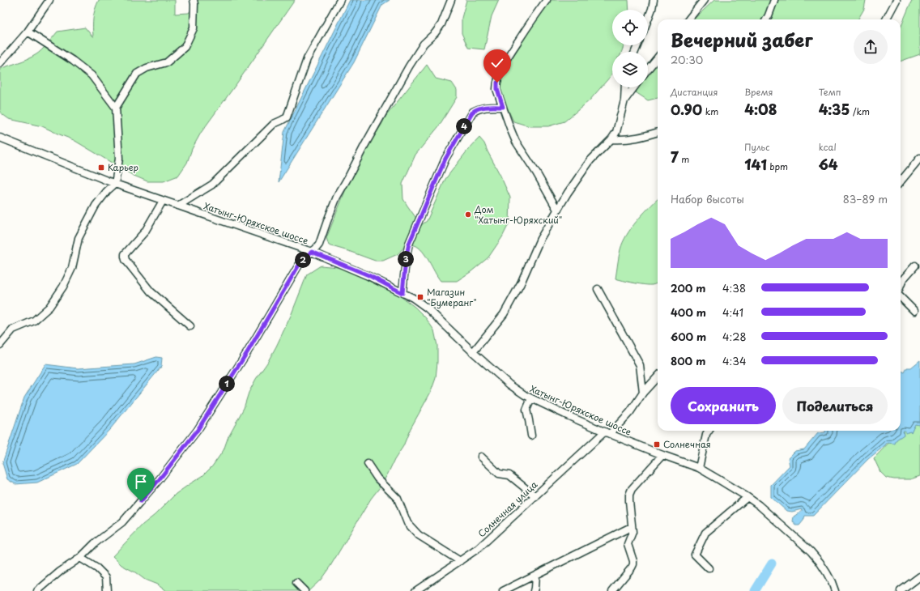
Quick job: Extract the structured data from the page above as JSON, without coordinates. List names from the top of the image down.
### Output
{
  "streets": {
    "street": ["Хатынг-Юряхское шоссе", "Солнечная улица"]
  },
  "crossings": [
    ["Хатынг-Юряхское шоссе", "Солнечная улица"]
  ],
  "places": {
    "transit": ["Карьер", "Магазин \"Бумеранг\"", "Солнечная"],
    "other": ["Дом \"Хатынг-Юряхский\""]
  },
  "page": {
    "heading": ["Вечерний забег", "20:30"],
    "stats": [
      ["Дистанция", "0.90 km"],
      ["Время", "4:08"],
      ["Темп", "4:35 /km"],
      ["7 m"],
      ["Пульс", "141 bpm"],
      ["kcal", "64"]
    ],
    "pins": [
      "4",
      "3",
      "2",
      "1"
    ],
    "chart": ["Набор высоты", "83–89 m"],
    "list": [
      {
        "name": "200 m",
        "note": "4:38"
      },
      {
        "name": "400 m",
        "note": "4:41"
      },
      {
        "name": "600 m",
        "note": "4:28"
      },
      {
        "name": "800 m",
        "note": "4:34"
      }
    ],
    "buttons": ["Сохранить", "Поделиться"]
  }
}
